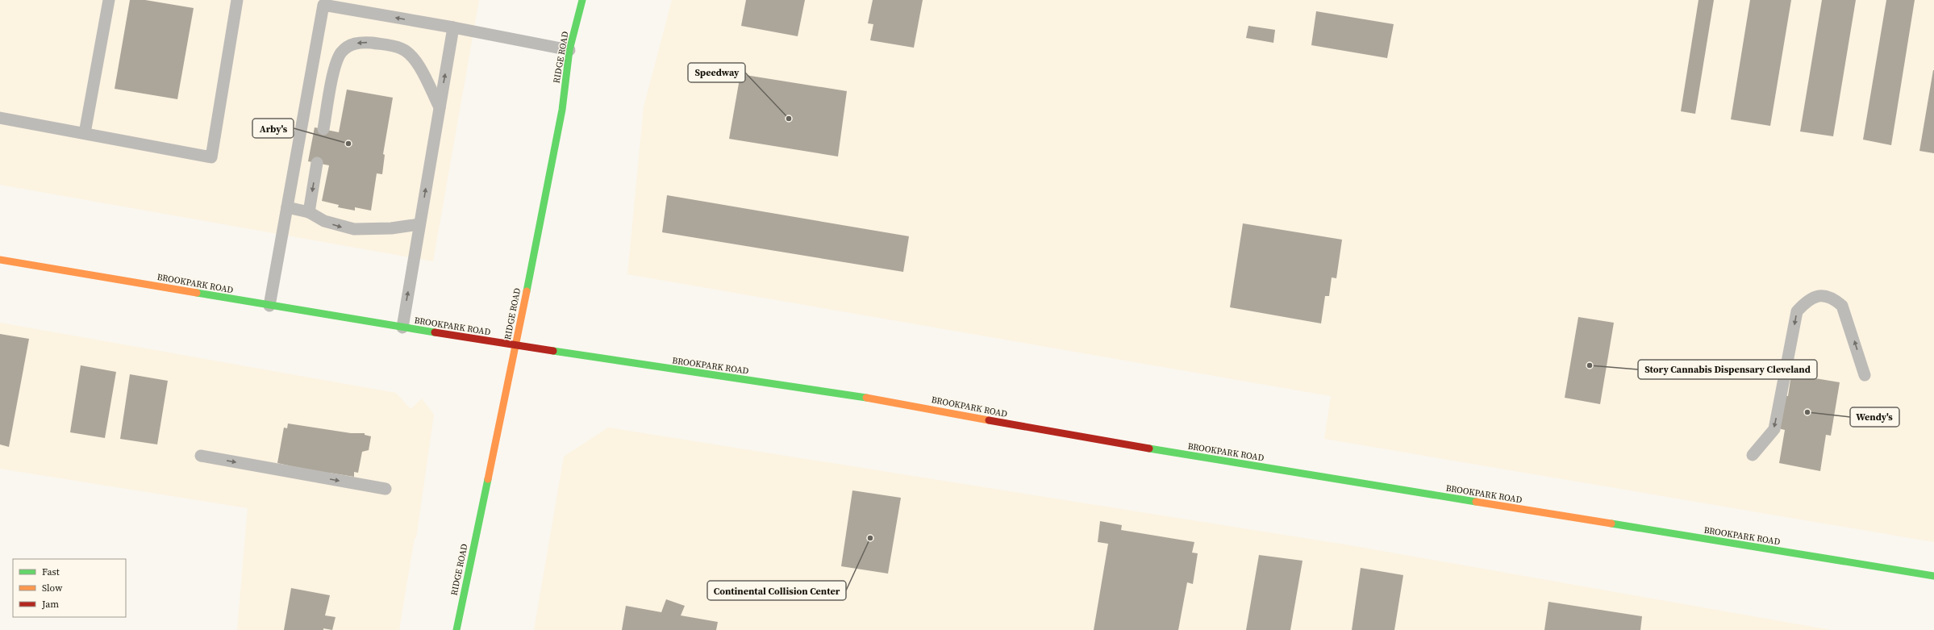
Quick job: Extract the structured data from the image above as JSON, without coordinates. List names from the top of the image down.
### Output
{
  "streets": {
    "main road": ["RIDGE ROAD", "BROOKPARK ROAD"]
  },
  "crossings": [
    ["RIDGE ROAD", "BROOKPARK ROAD"]
  ],
  "places": [
    "Speedway",
    "Arby's",
    "Story Cannabis Dispensary Cleveland",
    "Wendy's",
    "Continental Collision Center"
  ],
  "legend": ["Fast", "Slow", "Jam"]
}
